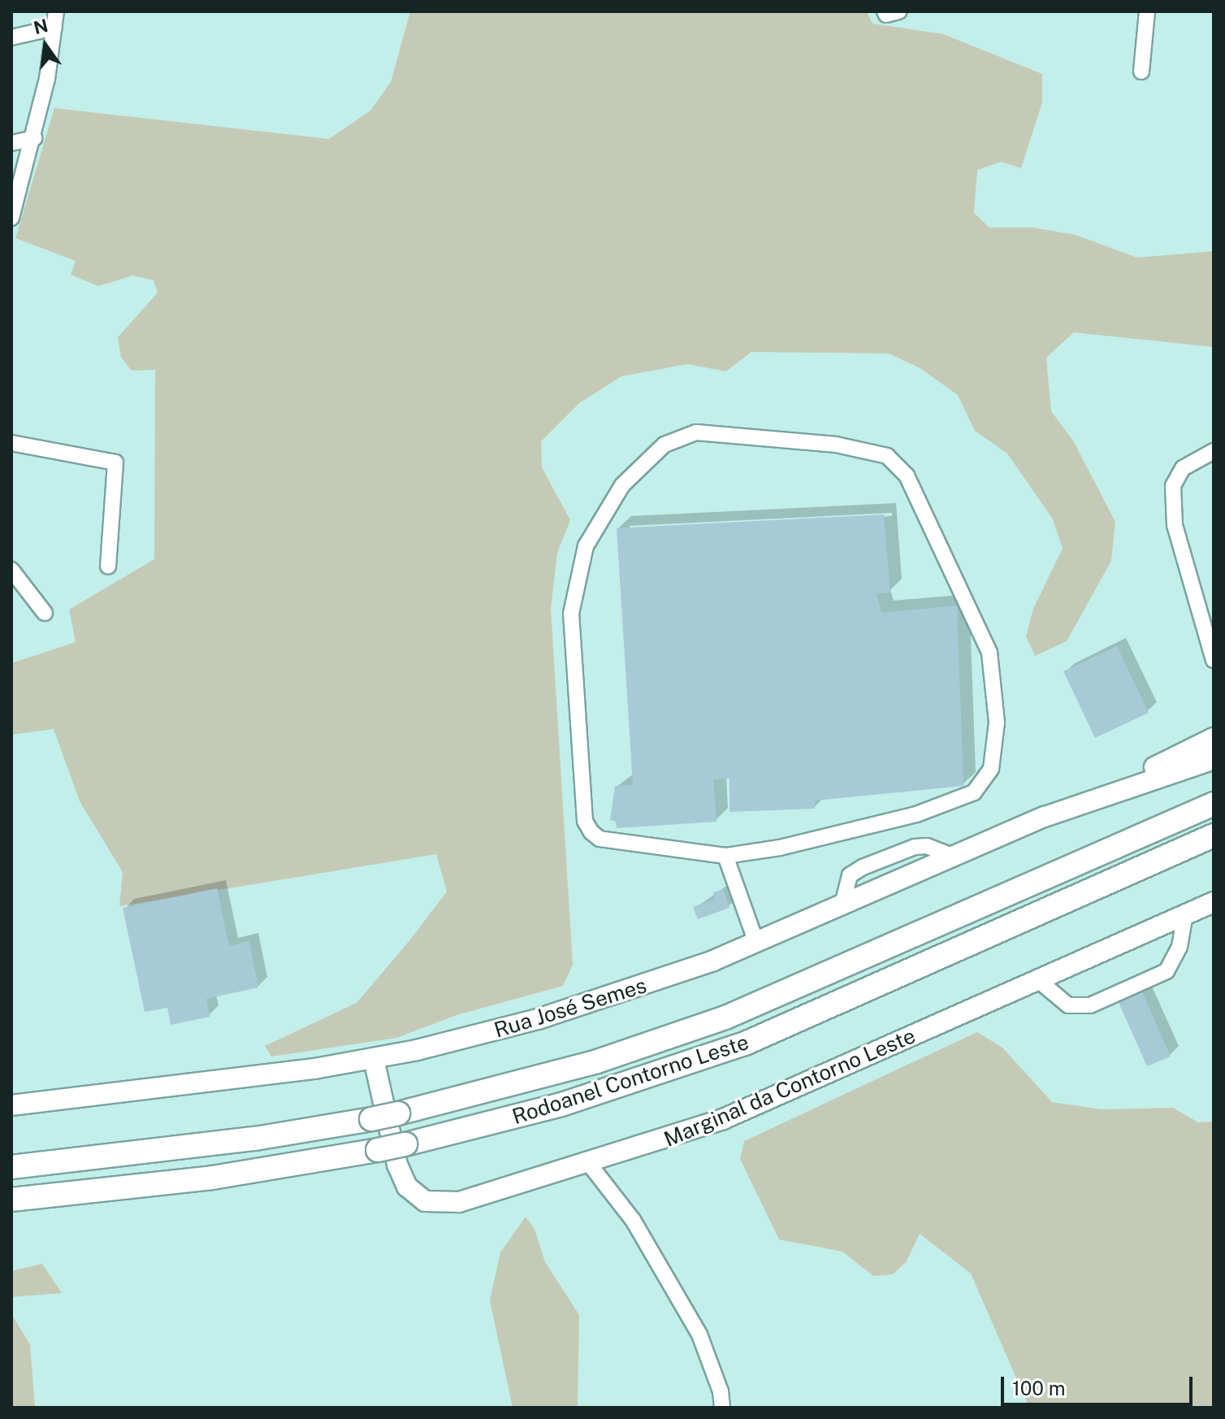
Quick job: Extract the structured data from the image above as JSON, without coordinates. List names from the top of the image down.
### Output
{
  "streets": {
    "highway": ["Rodoanel Contorno Leste"],
    "main road": ["Rua José Semes", "Marginal da Contorno Leste"]
  },
  "crossings": [
    ["Rua José Semes", "Marginal da Contorno Leste"]
  ],
  "scale_bar": "100 m",
  "north": "top"
}
